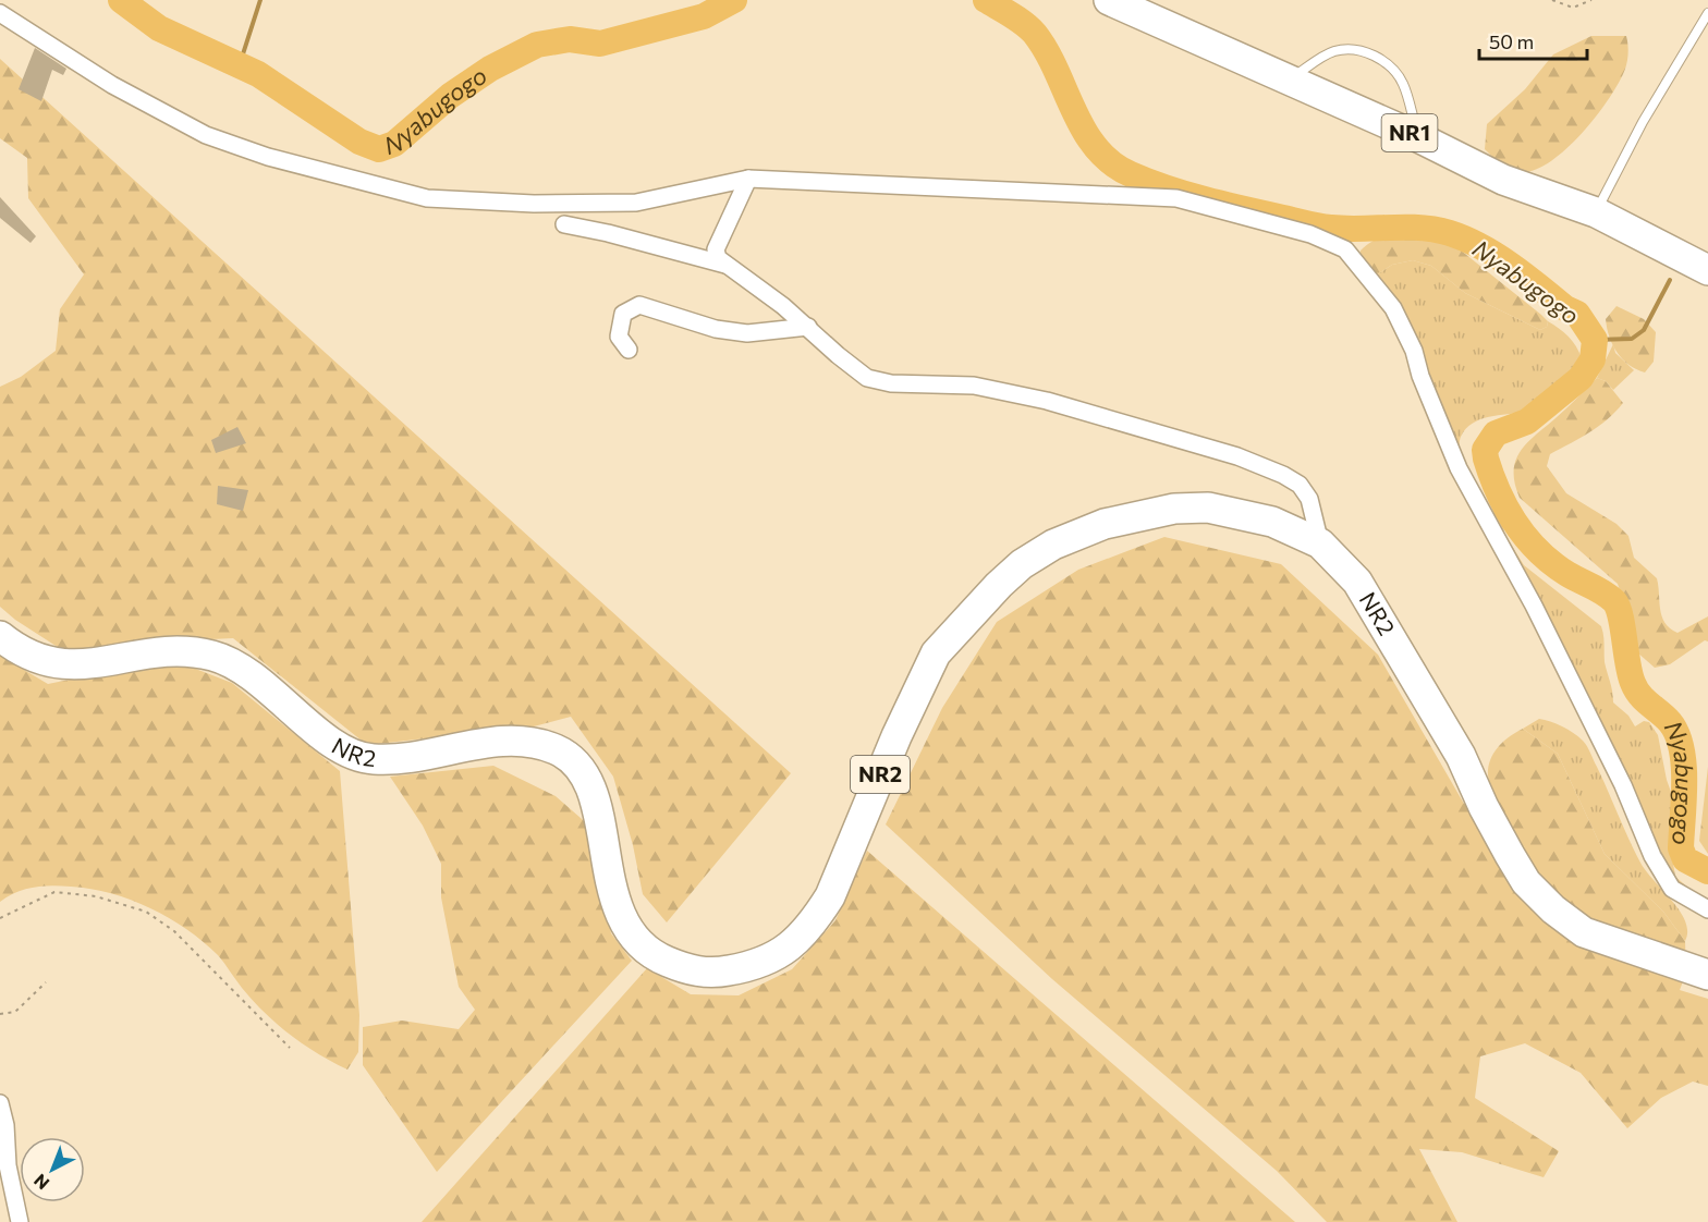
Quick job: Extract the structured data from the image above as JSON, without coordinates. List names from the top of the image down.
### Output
{
  "streets": {
    "highway": ["NR1", "NR2"]
  },
  "water": ["Nyabugogo"],
  "scale_bar": "50 m",
  "north": "bottom left"
}
